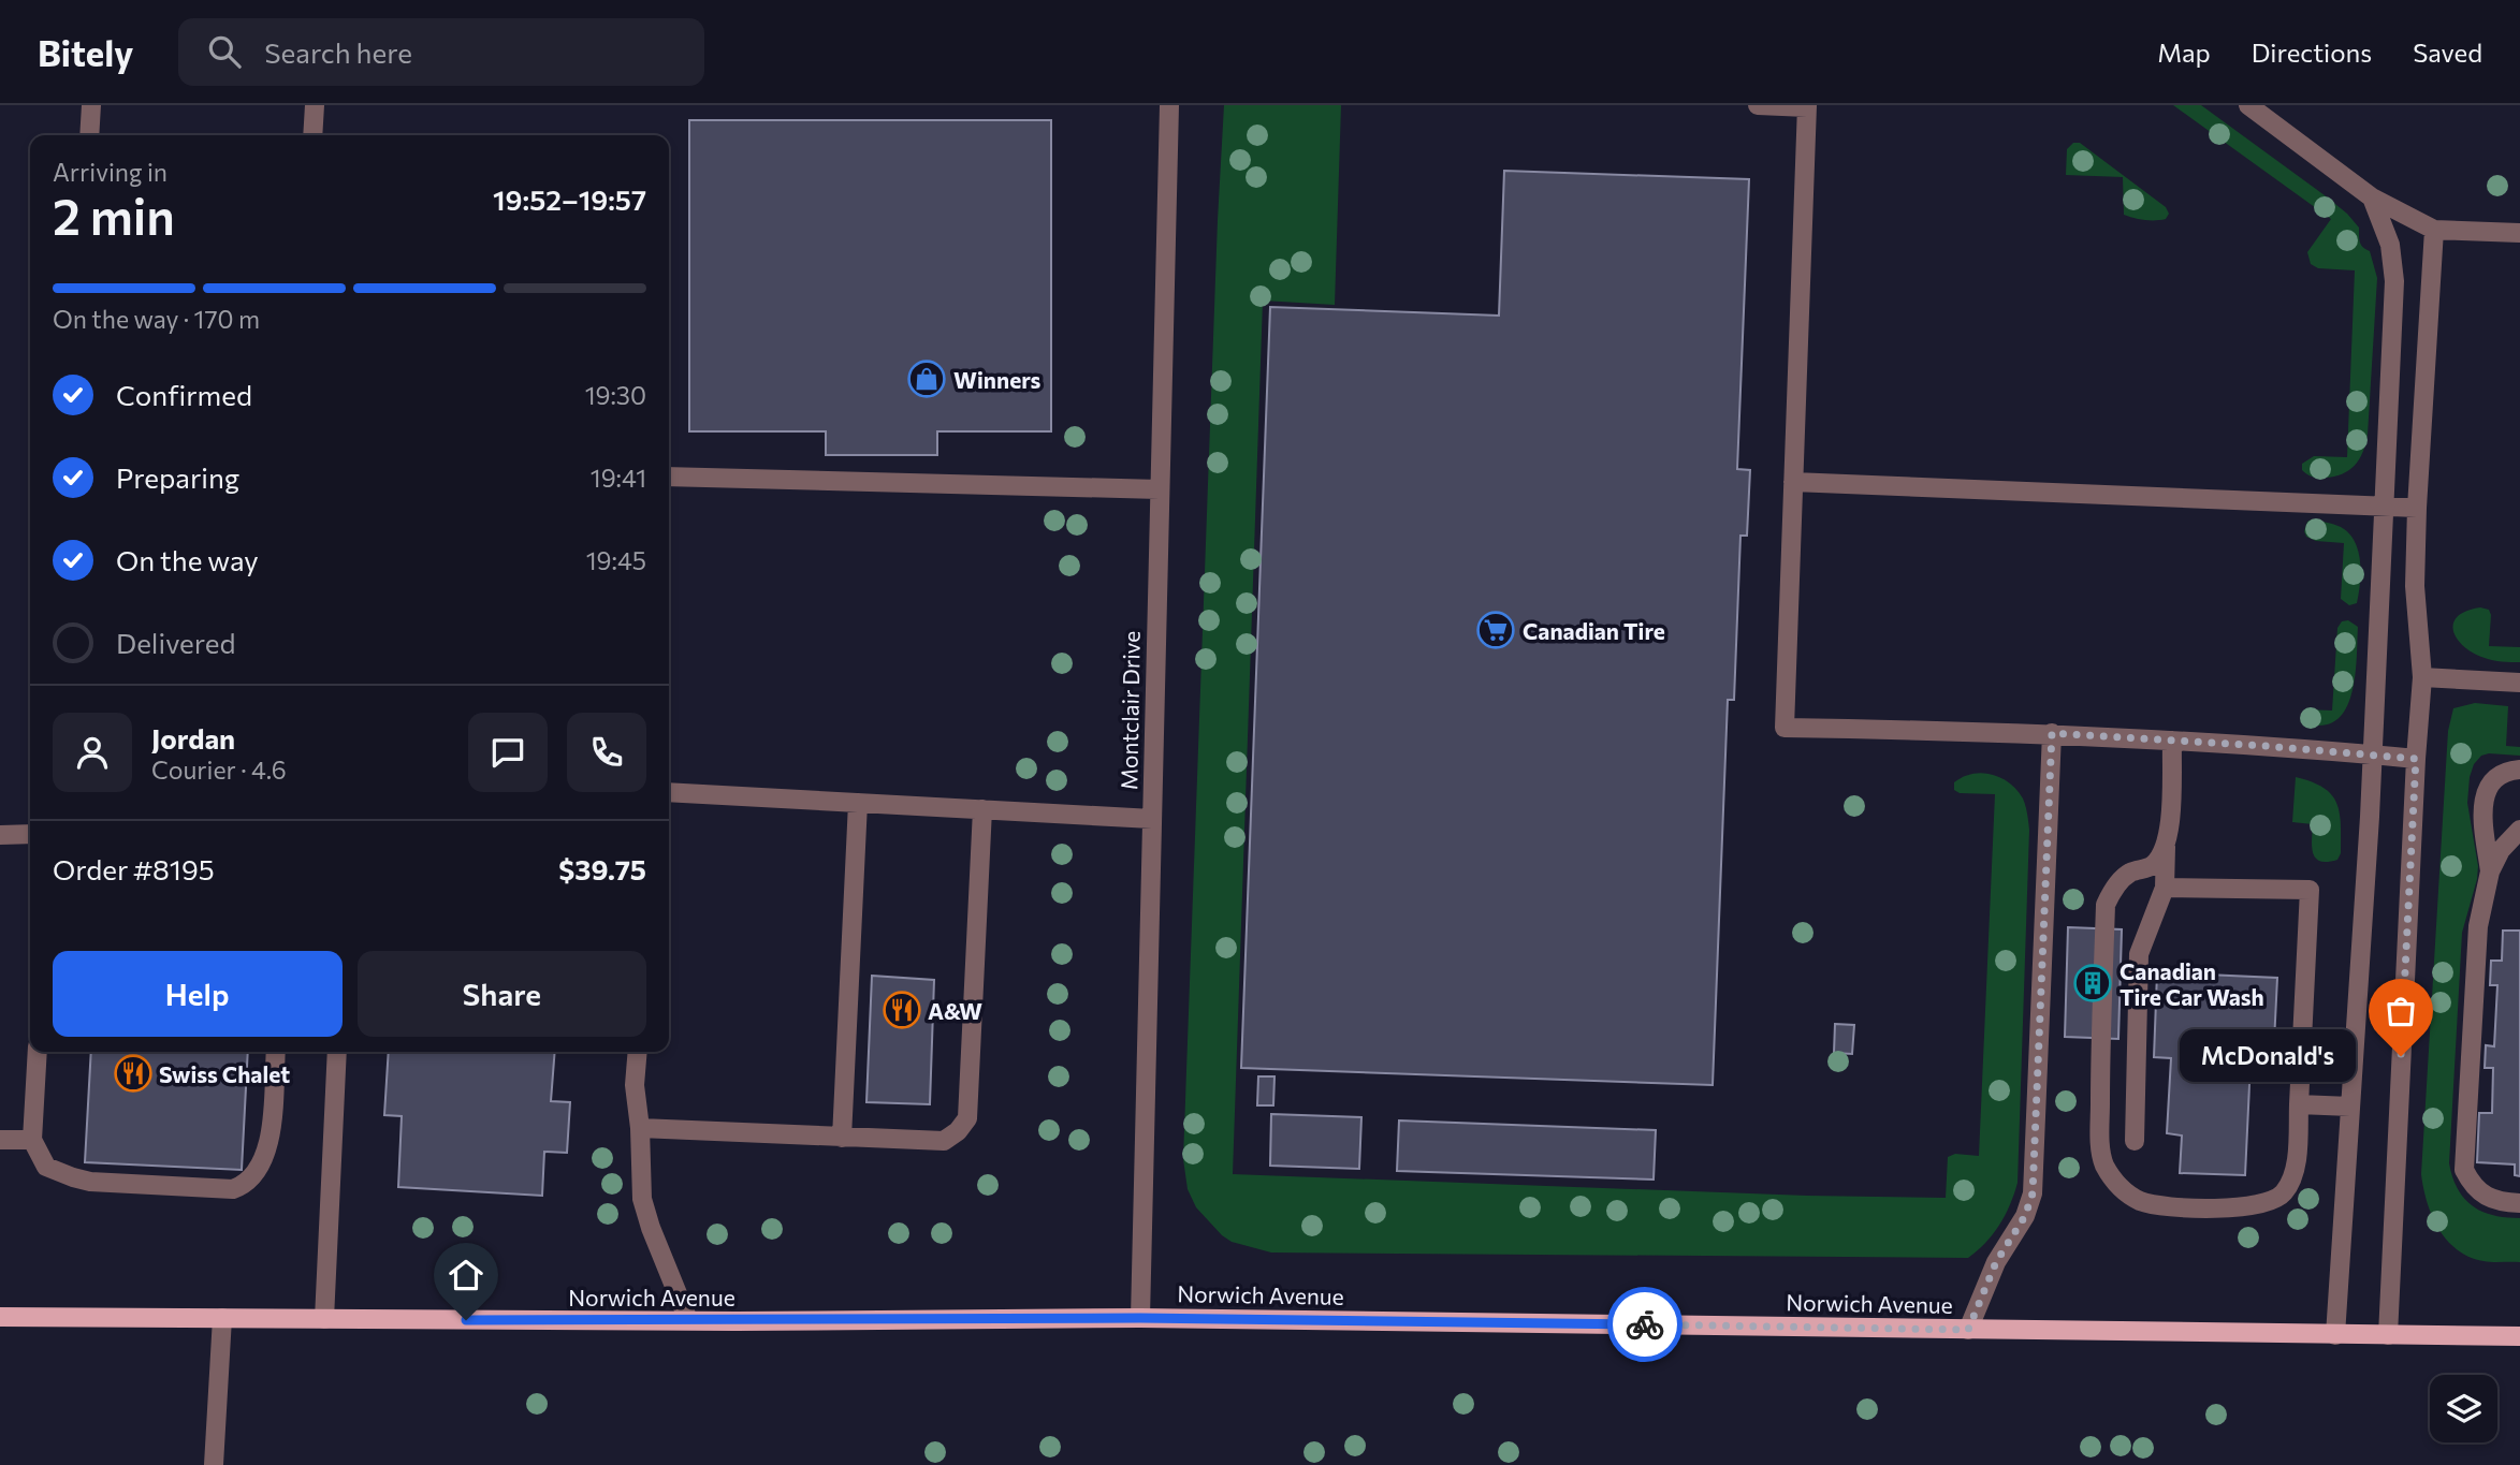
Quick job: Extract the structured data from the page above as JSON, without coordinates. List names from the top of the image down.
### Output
{
  "streets": {
    "main road": ["Norwich Avenue"],
    "street": ["Montclair Drive"]
  },
  "crossings": [
    ["Montclair Drive", "Norwich Avenue"]
  ],
  "places": {
    "shop": ["Winners"],
    "supermarket": ["Canadian Tire"],
    "building": ["Canadian Tire Car Wash"],
    "restaurant": ["A&W", "Swiss Chalet"],
    "other": ["McDonald's"]
  },
  "page": {
    "header": "Bitely",
    "search": "Search here",
    "nav": ["Map", "Directions", "Saved"],
    "heading": ["2 min", "Arriving in", "19:52–19:57"],
    "panel": [
      "Jordan",
      "Courier · 4.6",
      "Order #8195",
      "$39.75"
    ],
    "bar": "On the way · 170 m",
    "list": [
      ["Confirmed", "19:30"],
      ["Preparing", "19:41"],
      ["On the way", "19:45"],
      "Delivered"
    ],
    "buttons": ["Help", "Share"],
    "bubble": "McDonald's"
  }
}
